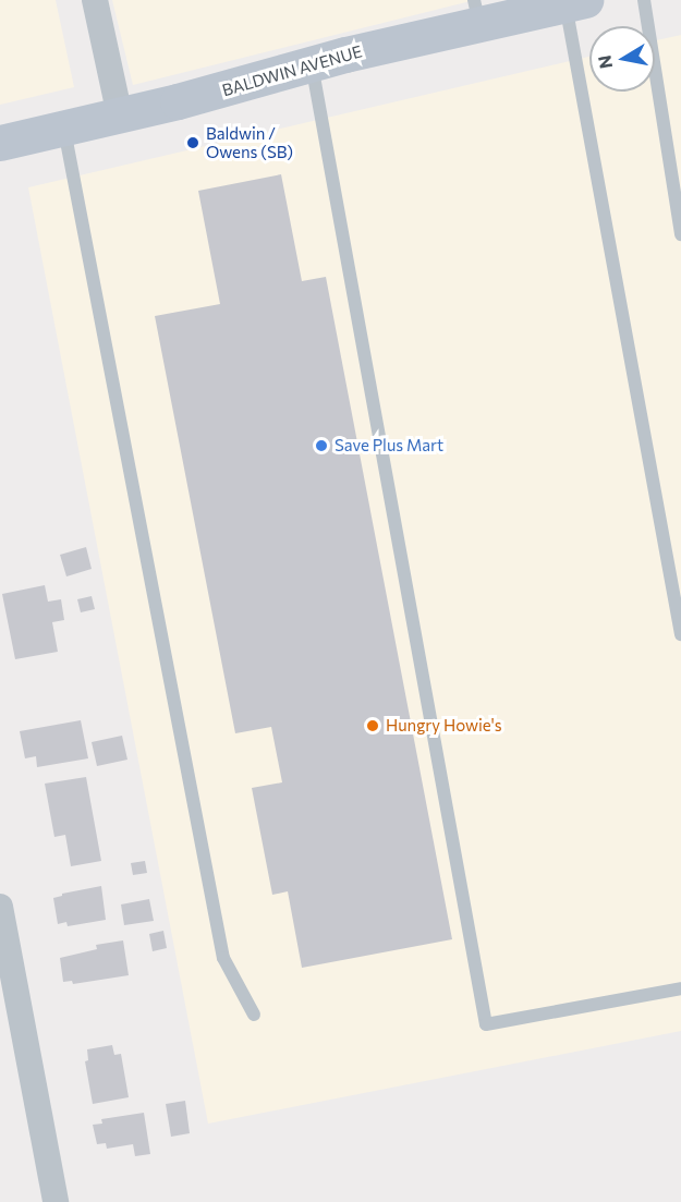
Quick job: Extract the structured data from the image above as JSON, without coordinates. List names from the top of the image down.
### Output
{
  "streets": {
    "main road": ["BALDWIN AVENUE"]
  },
  "places": ["Baldwin / Owens (SB)", "Save Plus Mart", "Hungry Howie's"],
  "north": "left"
}
